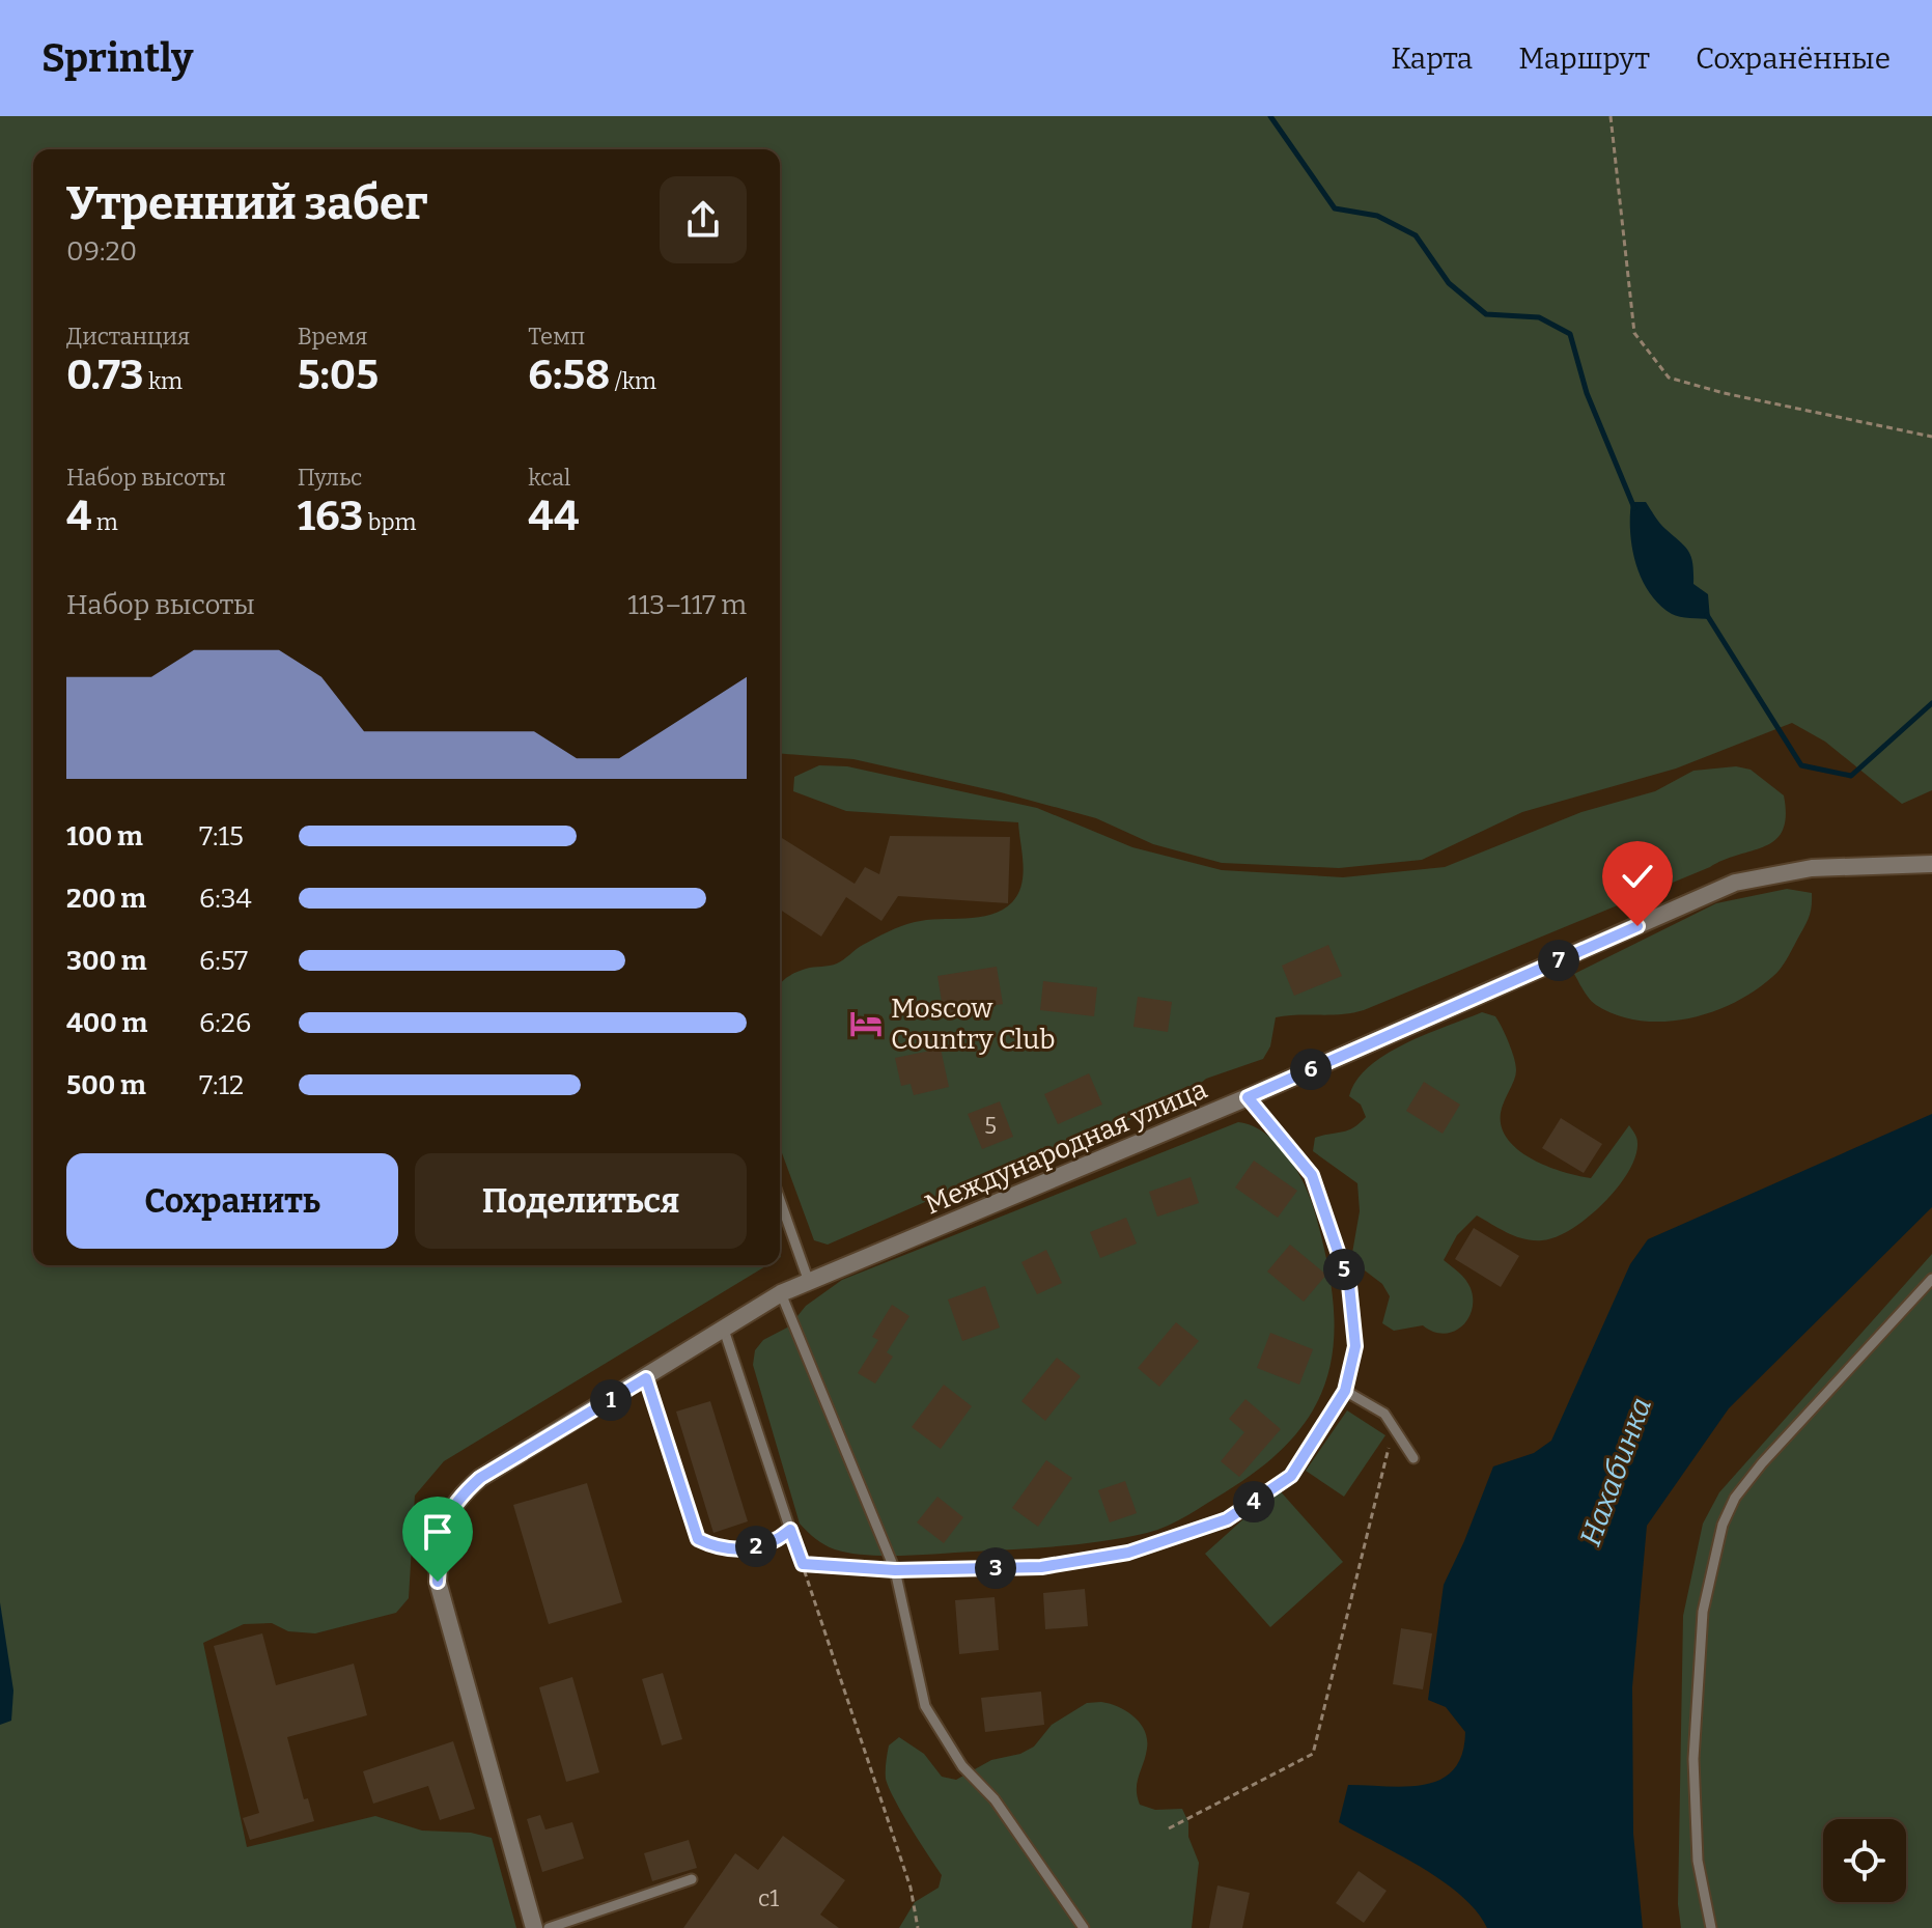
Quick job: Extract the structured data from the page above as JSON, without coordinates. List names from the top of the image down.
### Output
{
  "streets": {
    "street": ["Международная улица"]
  },
  "water": ["Нахабинка"],
  "places": {
    "hotel": ["Moscow Country Club"]
  },
  "house_numbers": ["5", "с1"],
  "page": {
    "header": "Sprintly",
    "nav": ["Карта", "Маршрут", "Сохранённые"],
    "heading": ["Утренний забег", "09:20"],
    "stats": [
      ["Дистанция", "0.73 km"],
      ["Время", "5:05"],
      ["Темп", "6:58 /km"],
      ["Набор высоты", "4 m"],
      ["Пульс", "163 bpm"],
      ["kcal", "44"]
    ],
    "chart": ["Набор высоты", "113–117 m"],
    "list": [
      {
        "name": "100 m",
        "note": "7:15"
      },
      {
        "name": "200 m",
        "note": "6:34"
      },
      {
        "name": "300 m",
        "note": "6:57"
      },
      {
        "name": "400 m",
        "note": "6:26"
      },
      {
        "name": "500 m",
        "note": "7:12"
      }
    ],
    "pins": [
      "7",
      "6",
      "5",
      "1",
      "4",
      "2",
      "3"
    ],
    "buttons": ["Сохранить", "Поделиться"]
  }
}
